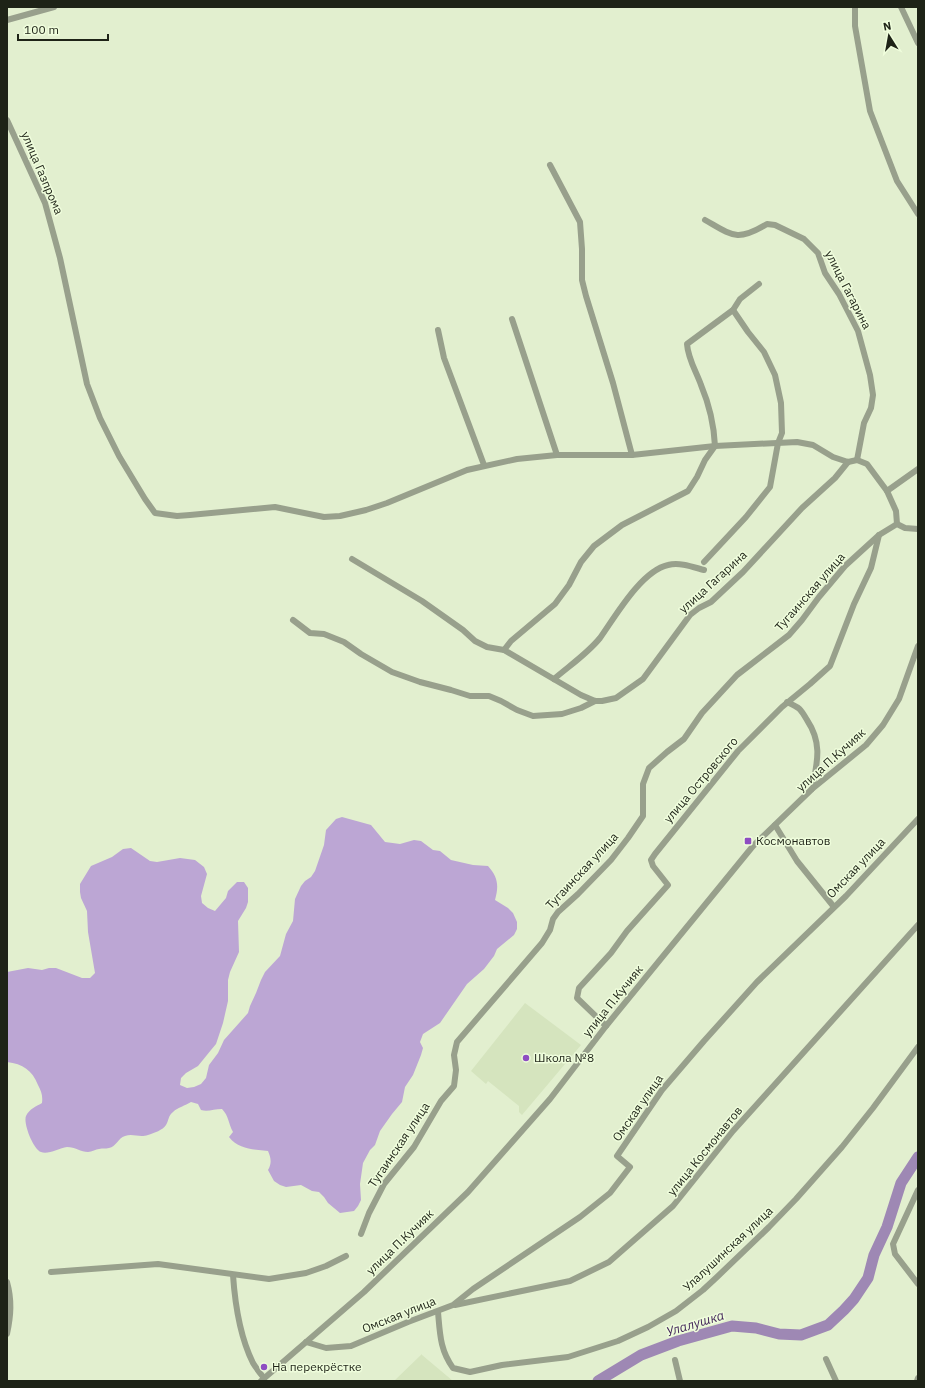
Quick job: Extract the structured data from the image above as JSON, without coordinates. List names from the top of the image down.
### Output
{
  "streets": {
    "street": [
      "улица Газпрома",
      "улица Гагарина",
      "Тугаинская улица",
      "улица П.Кучияк",
      "улица Островского",
      "Омская улица",
      "улица Космонавтов",
      "Улалушинская улица"
    ]
  },
  "crossings": [
    ["Тугаинская улица", "улица Островского"],
    ["улица П.Кучияк", "улица Островского"],
    ["улица П.Кучияк", "Омская улица"],
    ["Омская улица", "улица Космонавтов"],
    ["Омская улица", "Улалушинская улица"]
  ],
  "water": ["Улалушка"],
  "places": {
    "transit": ["Космонавтов"],
    "other": ["Школа №8", "На перекрёстке"]
  },
  "scale_bar": "100 m",
  "north": "top"
}
